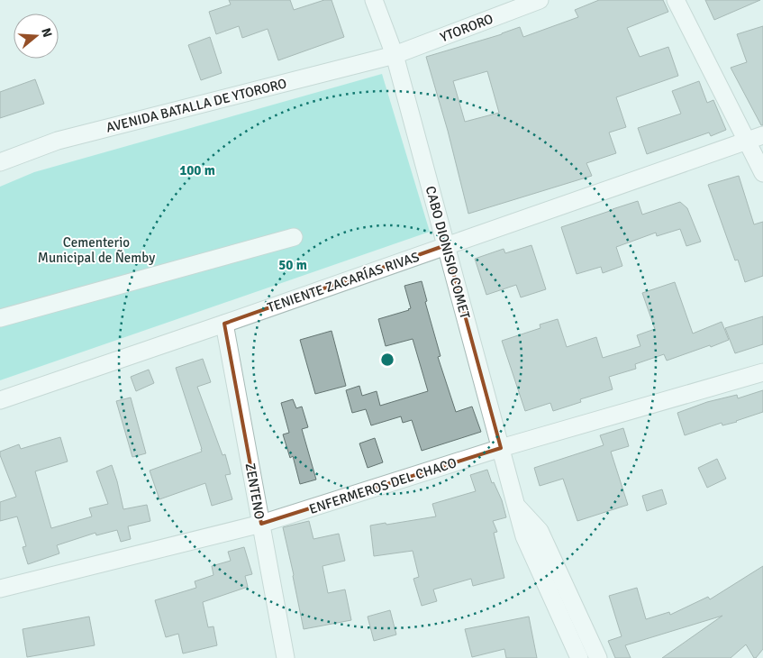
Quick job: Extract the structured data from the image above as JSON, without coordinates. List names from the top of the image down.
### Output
{
  "streets": {
    "street": [
      "YTORORO",
      "AVENIDA BATALLA DE YTORORO",
      "CABO DIONISIO COMET",
      "TENIENTE ZACARÍAS RIVAS",
      "ENFERMEROS DEL CHACO",
      "ZENTENO"
    ]
  },
  "crossings": [
    ["YTORORO", "AVENIDA BATALLA DE YTORORO"],
    ["YTORORO", "CABO DIONISIO COMET"],
    ["AVENIDA BATALLA DE YTORORO", "CABO DIONISIO COMET"],
    ["CABO DIONISIO COMET", "TENIENTE ZACARÍAS RIVAS"],
    ["CABO DIONISIO COMET", "ENFERMEROS DEL CHACO"],
    ["TENIENTE ZACARÍAS RIVAS", "ZENTENO"],
    ["ENFERMEROS DEL CHACO", "ZENTENO"]
  ],
  "parks": ["Cementerio Municipal de Ñemby"],
  "north": "right",
  "rings": ["100 m", "50 m"]
}
